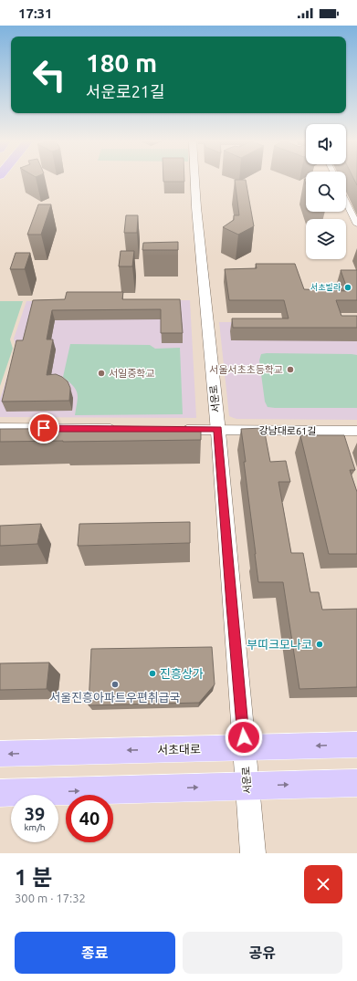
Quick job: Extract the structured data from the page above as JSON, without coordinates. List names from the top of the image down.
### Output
{
  "streets": {
    "main road": ["서초대로"],
    "street": ["서운로", "강남대로61길"]
  },
  "crossings": [
    ["서운로", "강남대로61길"],
    ["서운로", "서초대로"]
  ],
  "places": [
    "서초빌라",
    "서울서초초등학교",
    "서일중학교",
    "부띠크모나코",
    "진흥상가",
    "서울진흥아파트우편취급국"
  ],
  "page": {
    "status": "17:31",
    "turn": ["180 m", "서운로21길"],
    "speed": "39 km/h",
    "limit": "40",
    "heading": ["1 분", "300 m · 17:32"],
    "buttons": ["종료", "공유"]
  }
}
